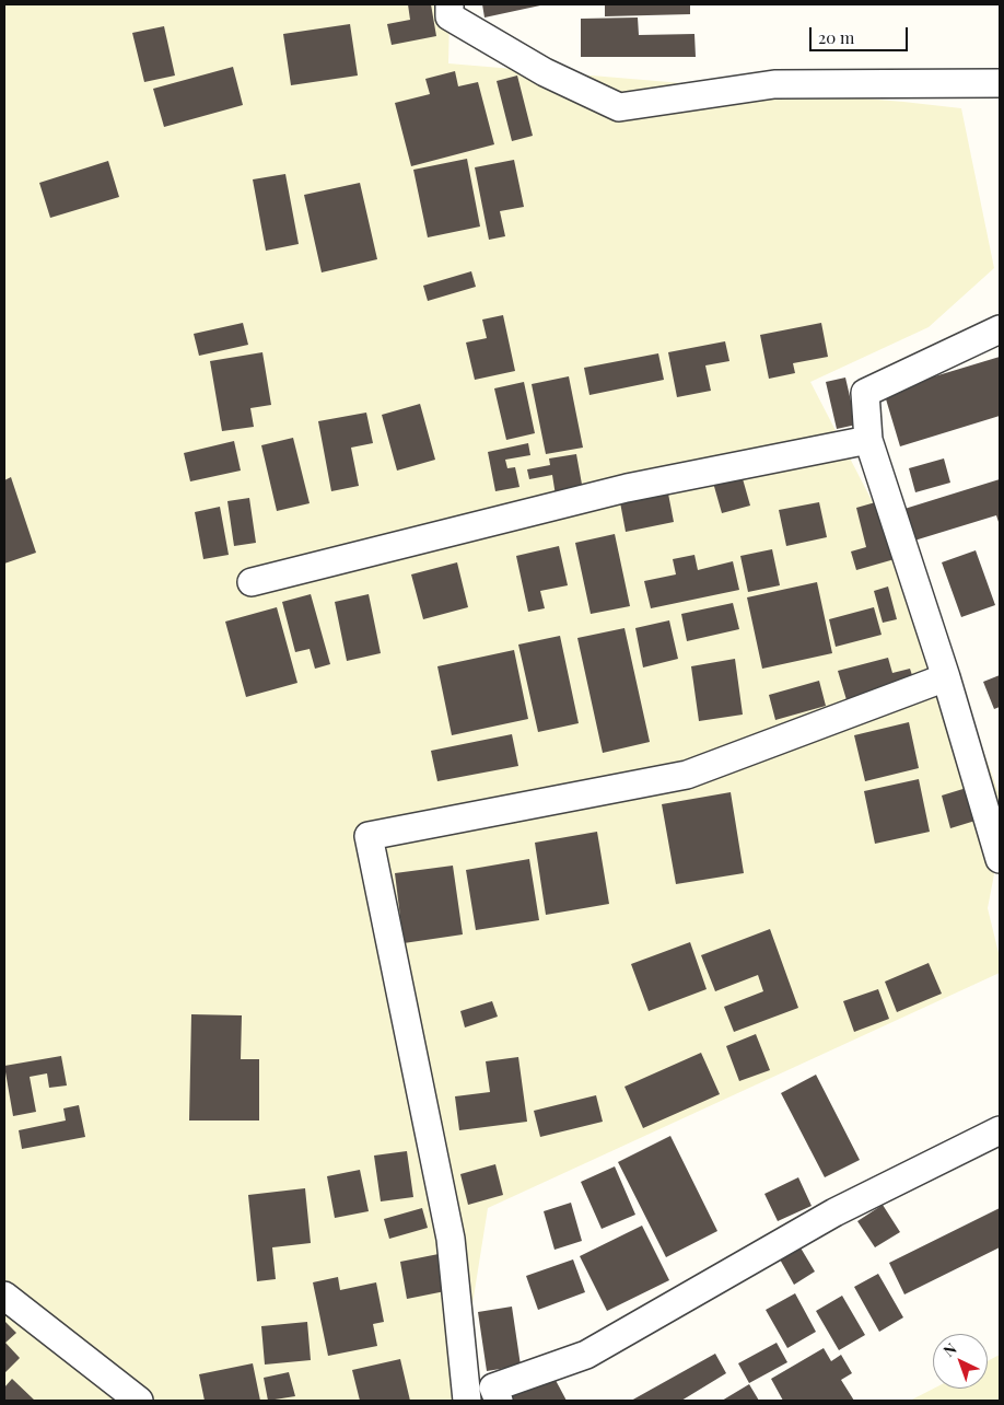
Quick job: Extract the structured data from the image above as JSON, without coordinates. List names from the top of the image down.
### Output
{
  "scale_bar": "20 m",
  "north": "top left"
}
